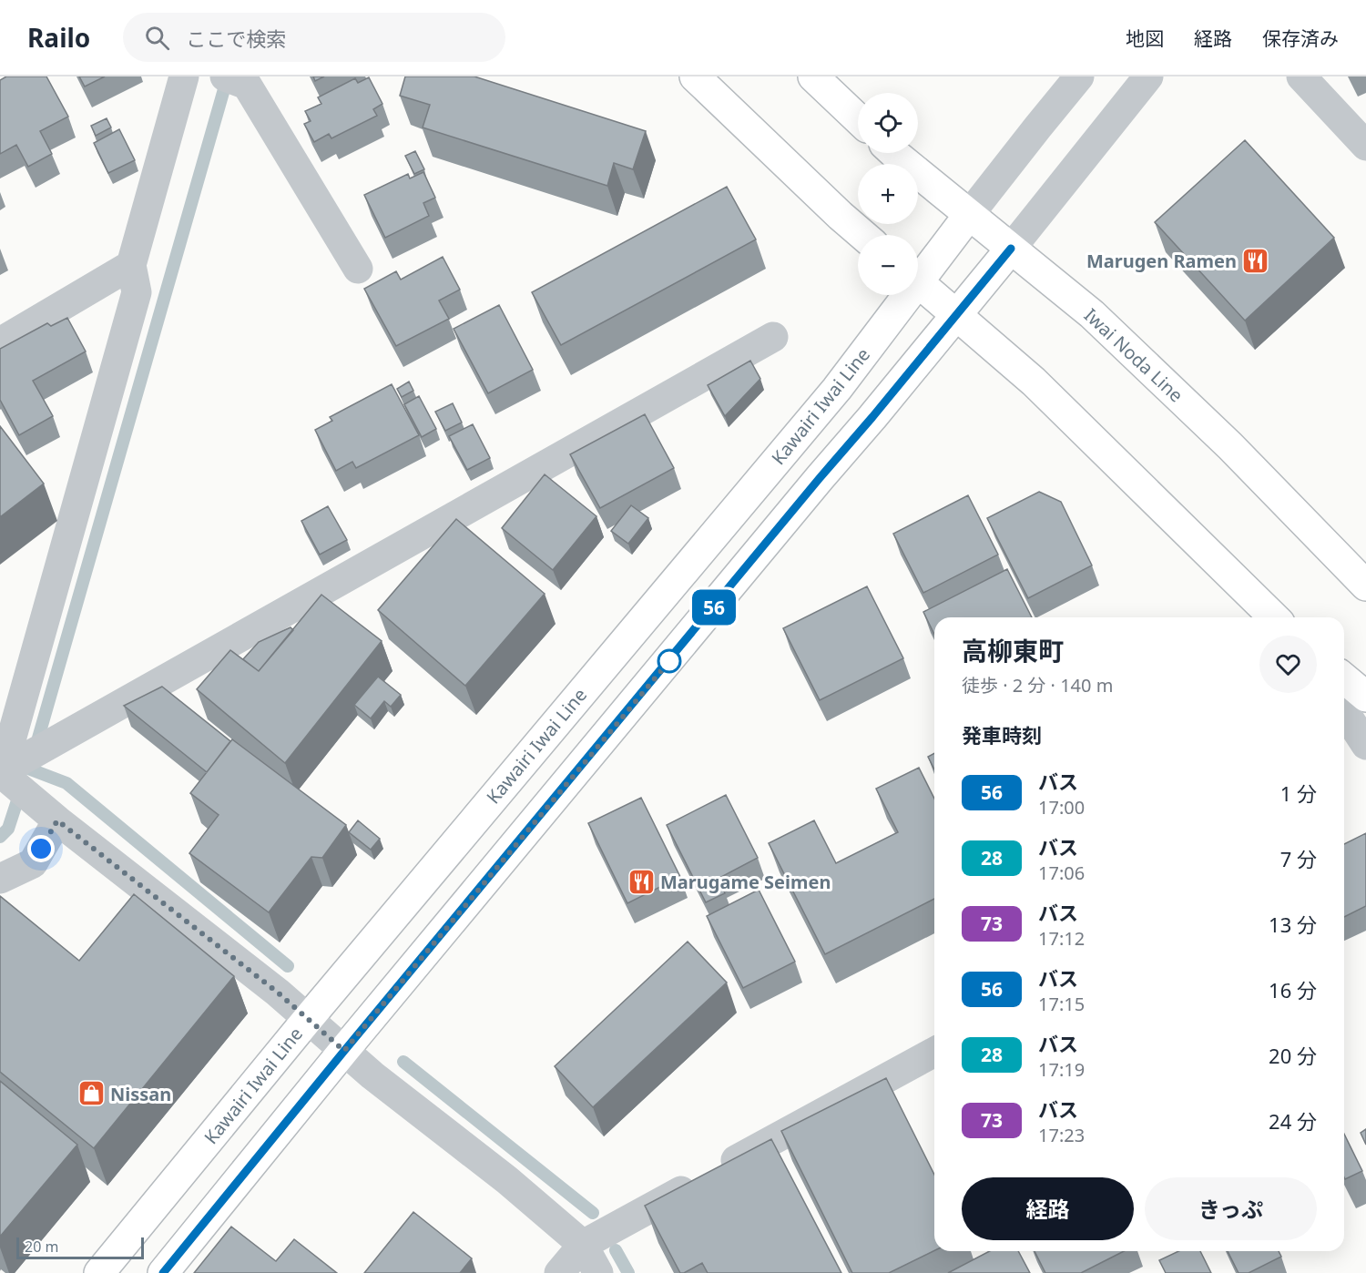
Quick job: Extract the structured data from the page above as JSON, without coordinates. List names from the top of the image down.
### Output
{
  "streets": {
    "main road": ["Iwai Noda Line", "Kawairi Iwai Line"]
  },
  "crossings": [
    ["Iwai Noda Line", "Kawairi Iwai Line"]
  ],
  "places": {
    "restaurant": ["Marugen Ramen", "Marugame Seimen"],
    "shop": ["Nissan"]
  },
  "lines": ["bus line 56"],
  "scale_bar": "20 m",
  "page": {
    "header": "Railo",
    "search": "ここで検索",
    "nav": ["地図", "経路", "保存済み"],
    "on_map": "56",
    "map_buttons": ["+", "−"],
    "heading": [
      ["高柳東町", "徒歩 · 2 分 · 140 m"],
      "発車時刻"
    ],
    "list": [
      {
        "mark": "56",
        "name": "バス",
        "note": "17:00",
        "value": "1 分"
      },
      {
        "mark": "28",
        "name": "バス",
        "note": "17:06",
        "value": "7 分"
      },
      {
        "mark": "73",
        "name": "バス",
        "note": "17:12",
        "value": "13 分"
      },
      {
        "mark": "56",
        "name": "バス",
        "note": "17:15",
        "value": "16 分"
      },
      {
        "mark": "28",
        "name": "バス",
        "note": "17:19",
        "value": "20 分"
      },
      {
        "mark": "73",
        "name": "バス",
        "note": "17:23",
        "value": "24 分"
      }
    ],
    "buttons": ["経路", "きっぷ"],
    "scale": "20 m"
  }
}
